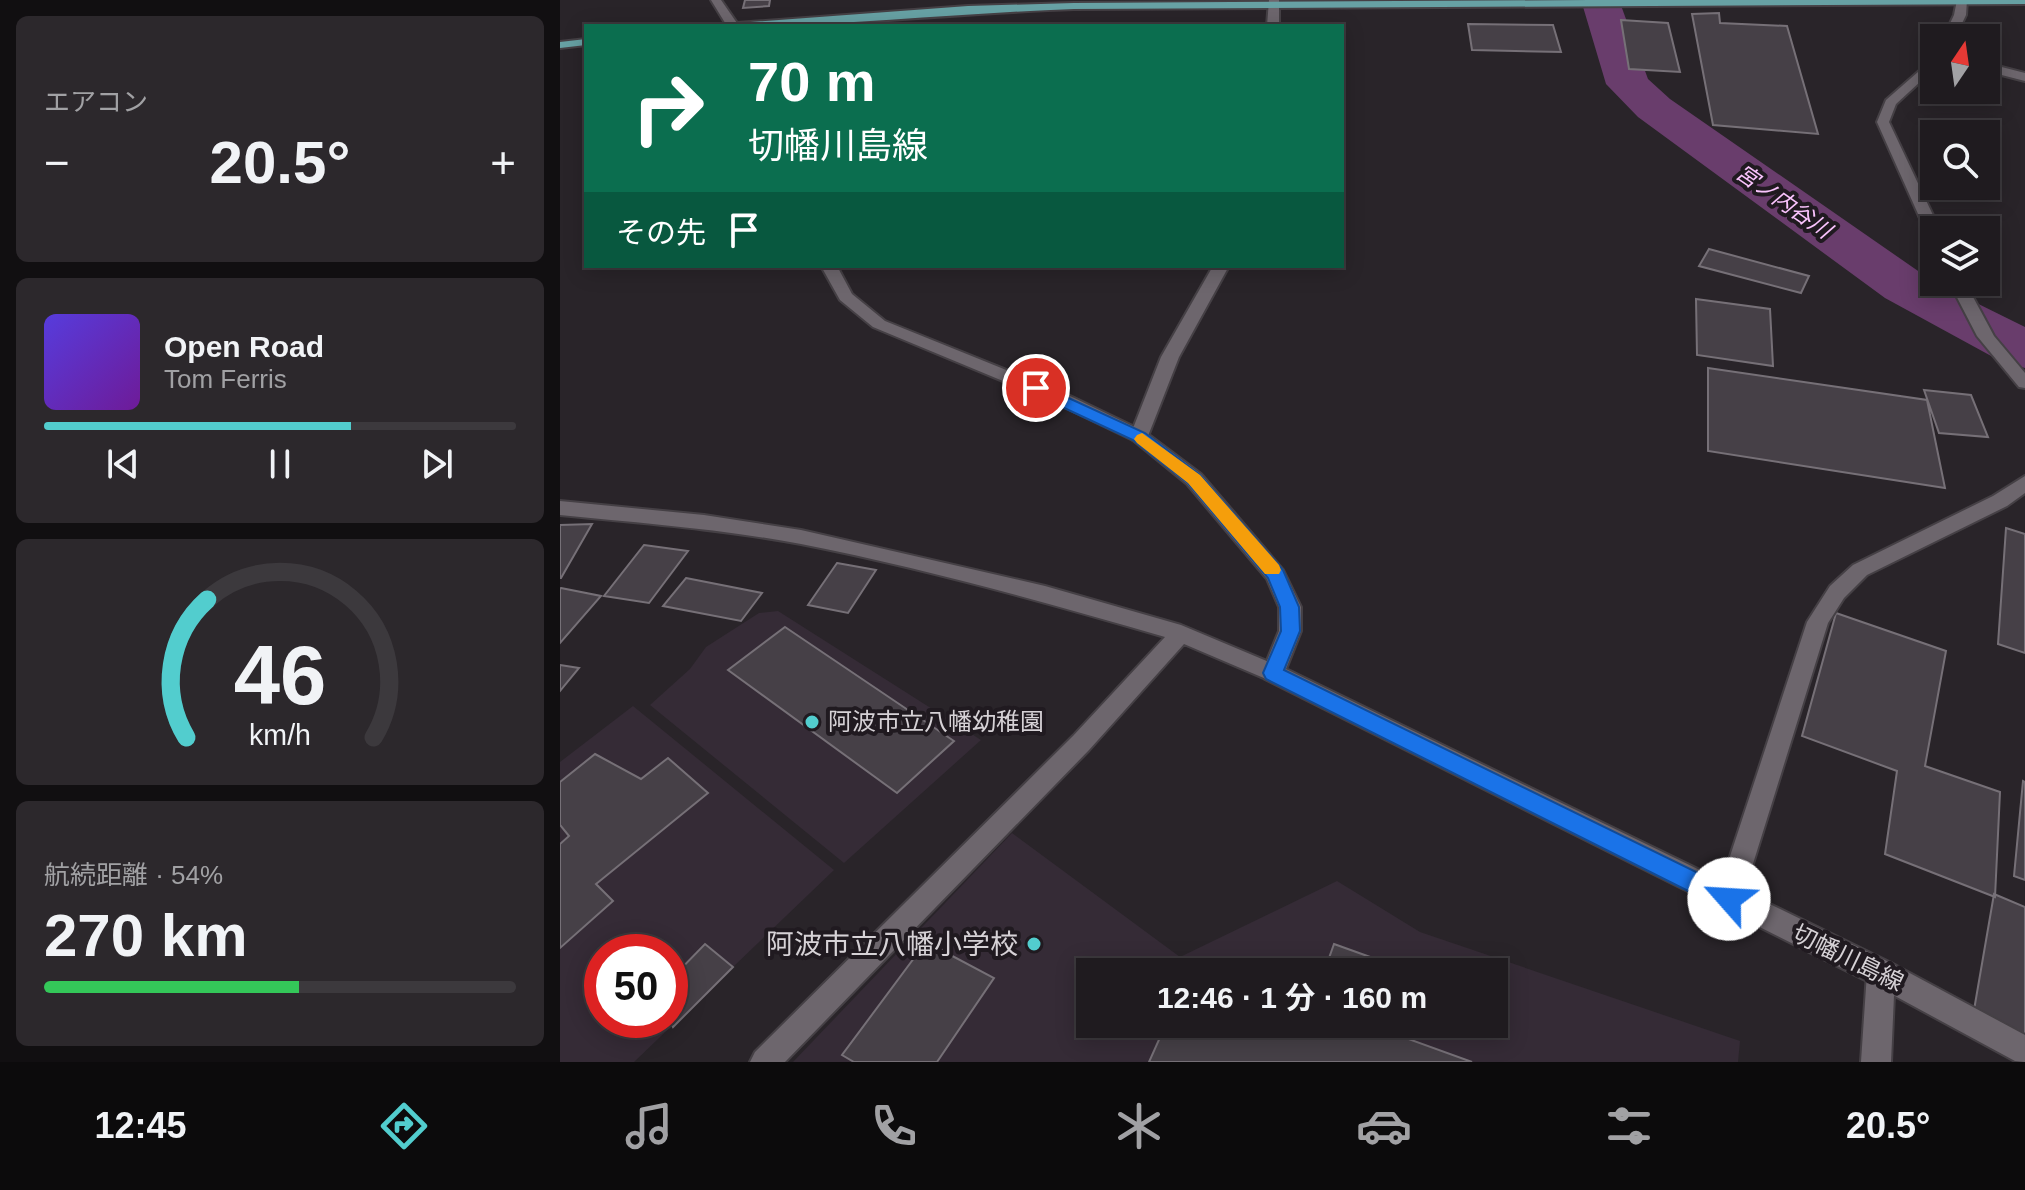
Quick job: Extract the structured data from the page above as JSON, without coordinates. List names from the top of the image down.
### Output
{
  "streets": {
    "street": ["切幡川島線"]
  },
  "water": ["宮ノ内谷川"],
  "places": ["阿波市立八幡幼稚園", "阿波市立八幡小学校"],
  "north": "top",
  "page": {
    "tile": [
      "エアコン",
      ["航続距離 · 54%", "270 km"]
    ],
    "turn": ["70 m", "切幡川島線"],
    "heat": ["−", "20.5°", "+"],
    "then": "その先",
    "song": ["Open Road", "Tom Ferris"],
    "limit": "50",
    "trip": "12:46 · 1 分 · 160 m",
    "tabs": ["12:45", "20.5°"],
    "gauge": ["46", "km/h"]
  }
}
